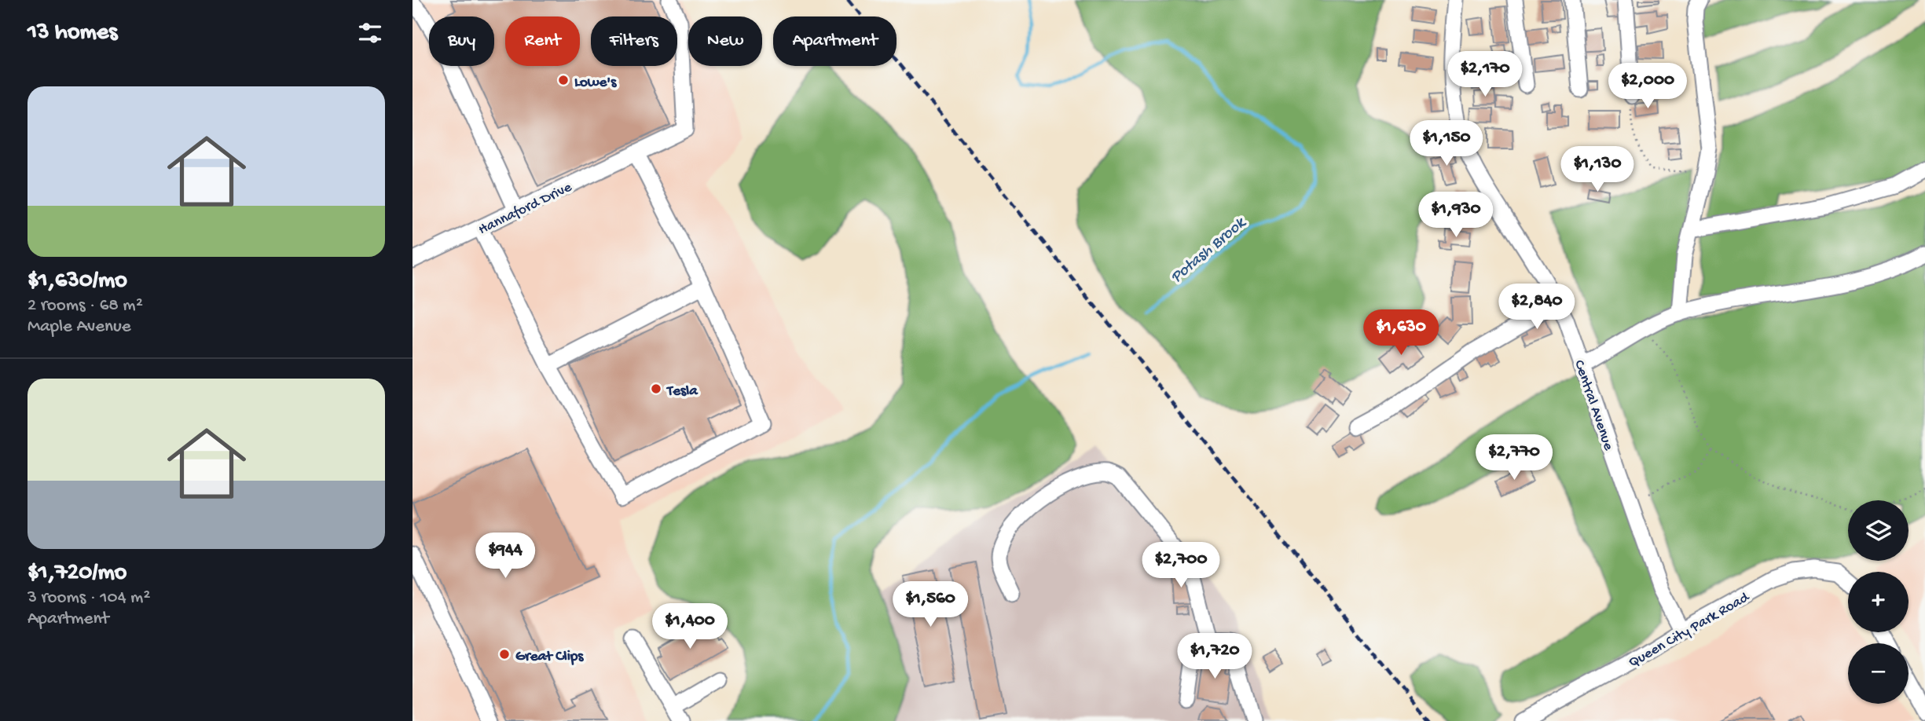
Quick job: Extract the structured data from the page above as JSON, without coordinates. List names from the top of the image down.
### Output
{
  "streets": {
    "street": ["Hannaford Drive", "Central Avenue", "Queen City Park Road"]
  },
  "crossings": [
    ["Central Avenue", "Queen City Park Road"]
  ],
  "water": ["Potash Brook"],
  "places": ["Lowe's", "Tesla", "Great Clips"],
  "page": {
    "heading": "13 homes",
    "chip": [
      "Buy",
      "Rent",
      "Filters",
      "New",
      "Apartment"
    ],
    "price": [
      "$2,170",
      "$2,000",
      "$1,150",
      "$1,130",
      "$1,930",
      "$2,840",
      "$1,630",
      "$2,770",
      "$944",
      "$2,700",
      "$1,560",
      "$1,400",
      "$1,720"
    ],
    "list": [
      {
        "name": "$1,630/mo",
        "note": "2 rooms · 68 m² · Maple Avenue"
      },
      {
        "name": "$1,720/mo",
        "note": "3 rooms · 104 m² · Apartment"
      }
    ],
    "map_buttons": ["+", "−"]
  }
}
